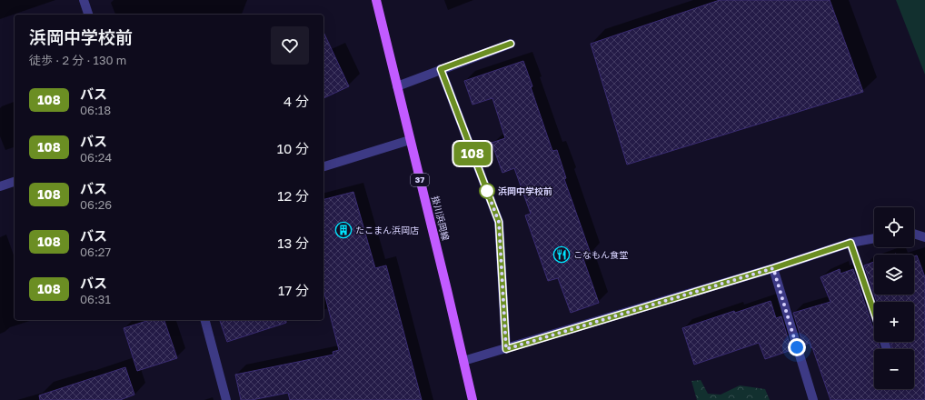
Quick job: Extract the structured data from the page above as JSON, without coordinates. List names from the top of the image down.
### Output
{
  "streets": {
    "main road": ["37", "掛川浜岡線"]
  },
  "places": {
    "other": ["浜岡中学校前"],
    "building": ["たこまん浜岡店"],
    "restaurant": ["こなもん食堂"]
  },
  "lines": ["bus line 108"],
  "page": {
    "on_map": "108",
    "heading": ["浜岡中学校前", "徒歩 · 2 分 · 130 m"],
    "list": [
      {
        "mark": "108",
        "name": "バス",
        "note": "06:18",
        "value": "4 分"
      },
      {
        "mark": "108",
        "name": "バス",
        "note": "06:24",
        "value": "10 分"
      },
      {
        "mark": "108",
        "name": "バス",
        "note": "06:26",
        "value": "12 分"
      },
      {
        "mark": "108",
        "name": "バス",
        "note": "06:27",
        "value": "13 分"
      },
      {
        "mark": "108",
        "name": "バス",
        "note": "06:31",
        "value": "17 分"
      }
    ],
    "map_buttons": ["+", "−"]
  }
}
